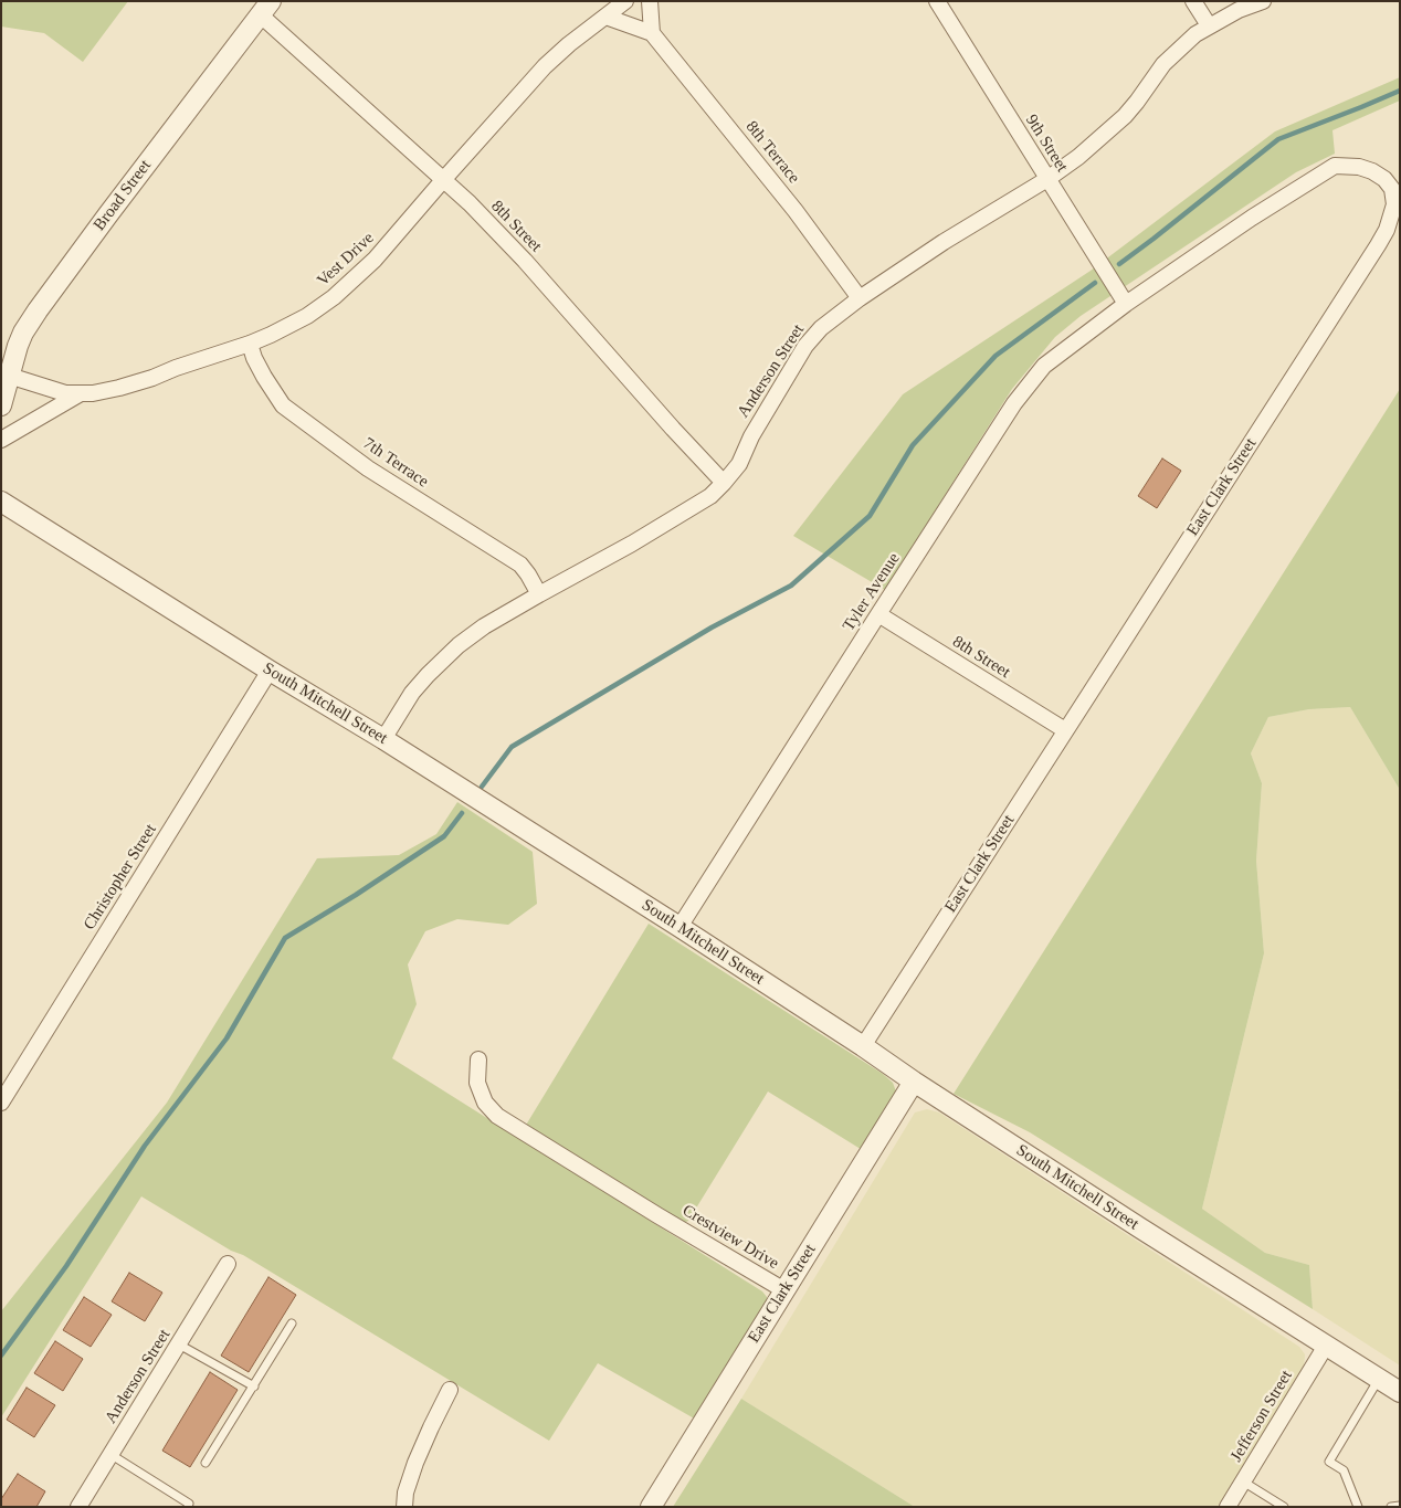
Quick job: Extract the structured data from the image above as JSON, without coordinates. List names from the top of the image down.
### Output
{
  "streets": {
    "street": [
      "9th Street",
      "8th Terrace",
      "Broad Street",
      "8th Street",
      "Vest Drive",
      "Anderson Street",
      "7th Terrace",
      "East Clark Street",
      "Tyler Avenue",
      "South Mitchell Street",
      "Christopher Street",
      "Crestview Drive",
      "Jefferson Street"
    ]
  },
  "crossings": [
    ["9th Street", "Anderson Street"],
    ["9th Street", "East Clark Street"],
    ["9th Street", "Tyler Avenue"],
    ["8th Terrace", "Anderson Street"],
    ["Broad Street", "8th Street"],
    ["Broad Street", "Vest Drive"],
    ["8th Street", "Vest Drive"],
    ["8th Street", "Anderson Street"],
    ["8th Street", "East Clark Street"],
    ["8th Street", "Tyler Avenue"],
    ["Vest Drive", "7th Terrace"],
    ["Anderson Street", "7th Terrace"],
    ["Anderson Street", "South Mitchell Street"],
    ["East Clark Street", "Tyler Avenue"],
    ["East Clark Street", "South Mitchell Street"],
    ["East Clark Street", "Crestview Drive"],
    ["Tyler Avenue", "South Mitchell Street"],
    ["South Mitchell Street", "Christopher Street"],
    ["South Mitchell Street", "Jefferson Street"]
  ]
}
